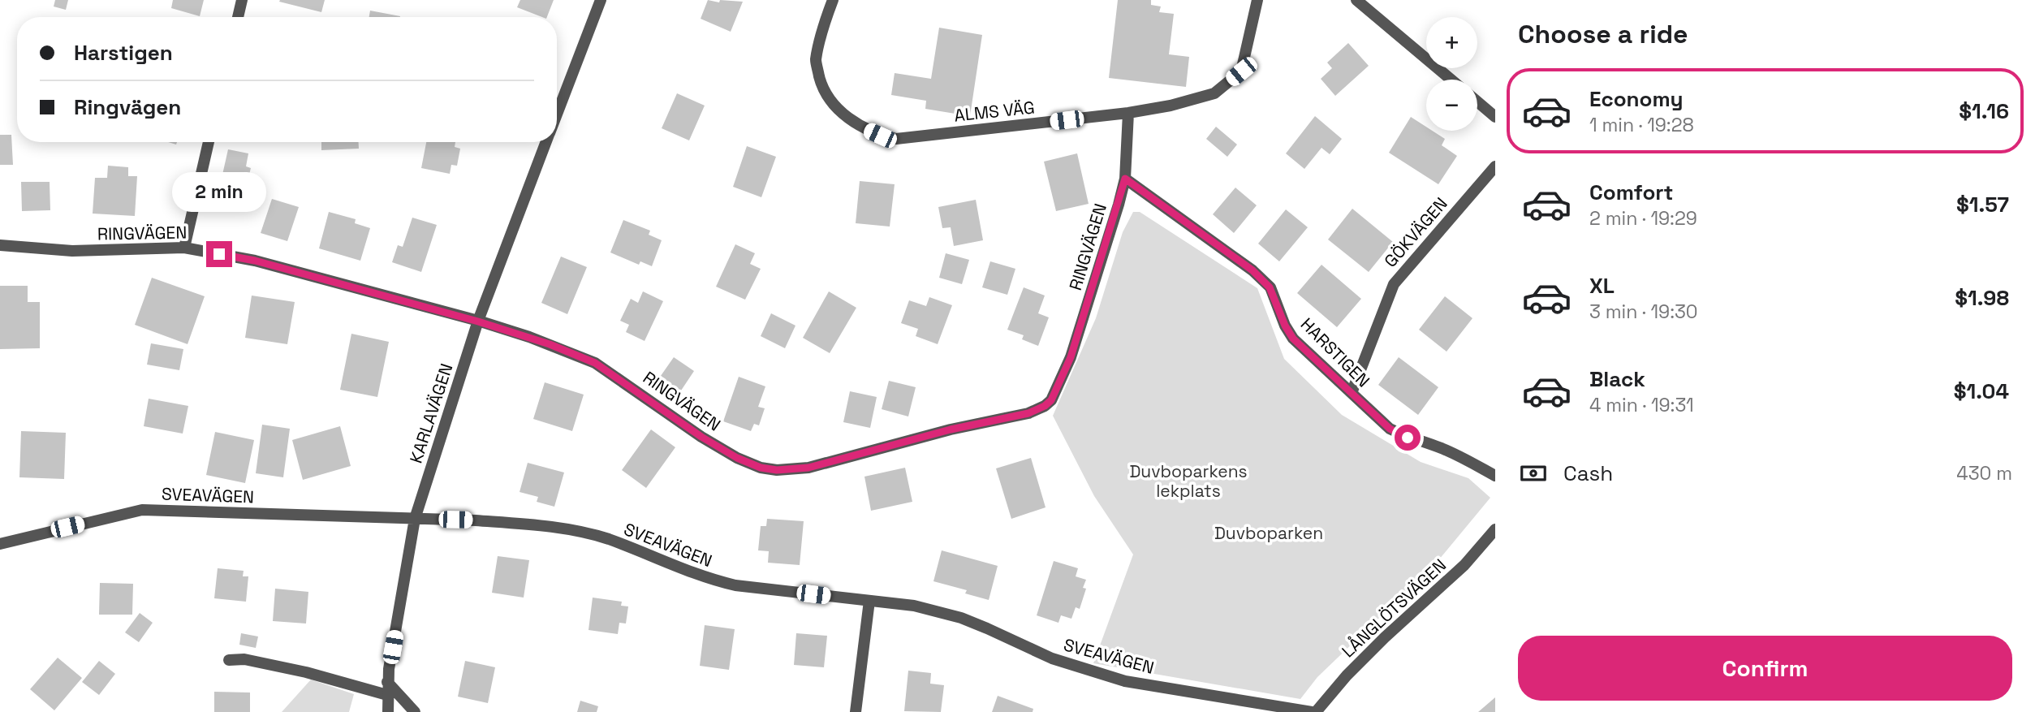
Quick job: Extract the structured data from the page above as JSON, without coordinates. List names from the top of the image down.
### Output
{
  "streets": {
    "street": [
      "ALMS VÄG",
      "GÖKVÄGEN",
      "RINGVÄGEN",
      "HARSTIGEN",
      "KARLAVÄGEN",
      "SVEAVÄGEN",
      "LÅNGLÖTSVÄGEN"
    ]
  },
  "crossings": [
    ["ALMS VÄG", "RINGVÄGEN"],
    ["GÖKVÄGEN", "HARSTIGEN"],
    ["RINGVÄGEN", "HARSTIGEN"],
    ["RINGVÄGEN", "KARLAVÄGEN"],
    ["KARLAVÄGEN", "SVEAVÄGEN"],
    ["SVEAVÄGEN", "LÅNGLÖTSVÄGEN"]
  ],
  "parks": ["Duvboparkens lekplats", "Duvboparken"],
  "page": {
    "heading": "Choose a ride",
    "map_buttons": ["+", "−"],
    "banner": ["Harstigen", "Ringvägen"],
    "list": [
      {
        "name": "Economy",
        "note": "1 min · 19:28",
        "value": "$1.16"
      },
      {
        "name": "Comfort",
        "note": "2 min · 19:29",
        "value": "$1.57"
      },
      {
        "name": "XL",
        "note": "3 min · 19:30",
        "value": "$1.98"
      },
      {
        "name": "Black",
        "note": "4 min · 19:31",
        "value": "$1.04"
      }
    ],
    "bubble": "2 min",
    "pay": ["Cash", "430 m"],
    "buttons": "Confirm"
  }
}
